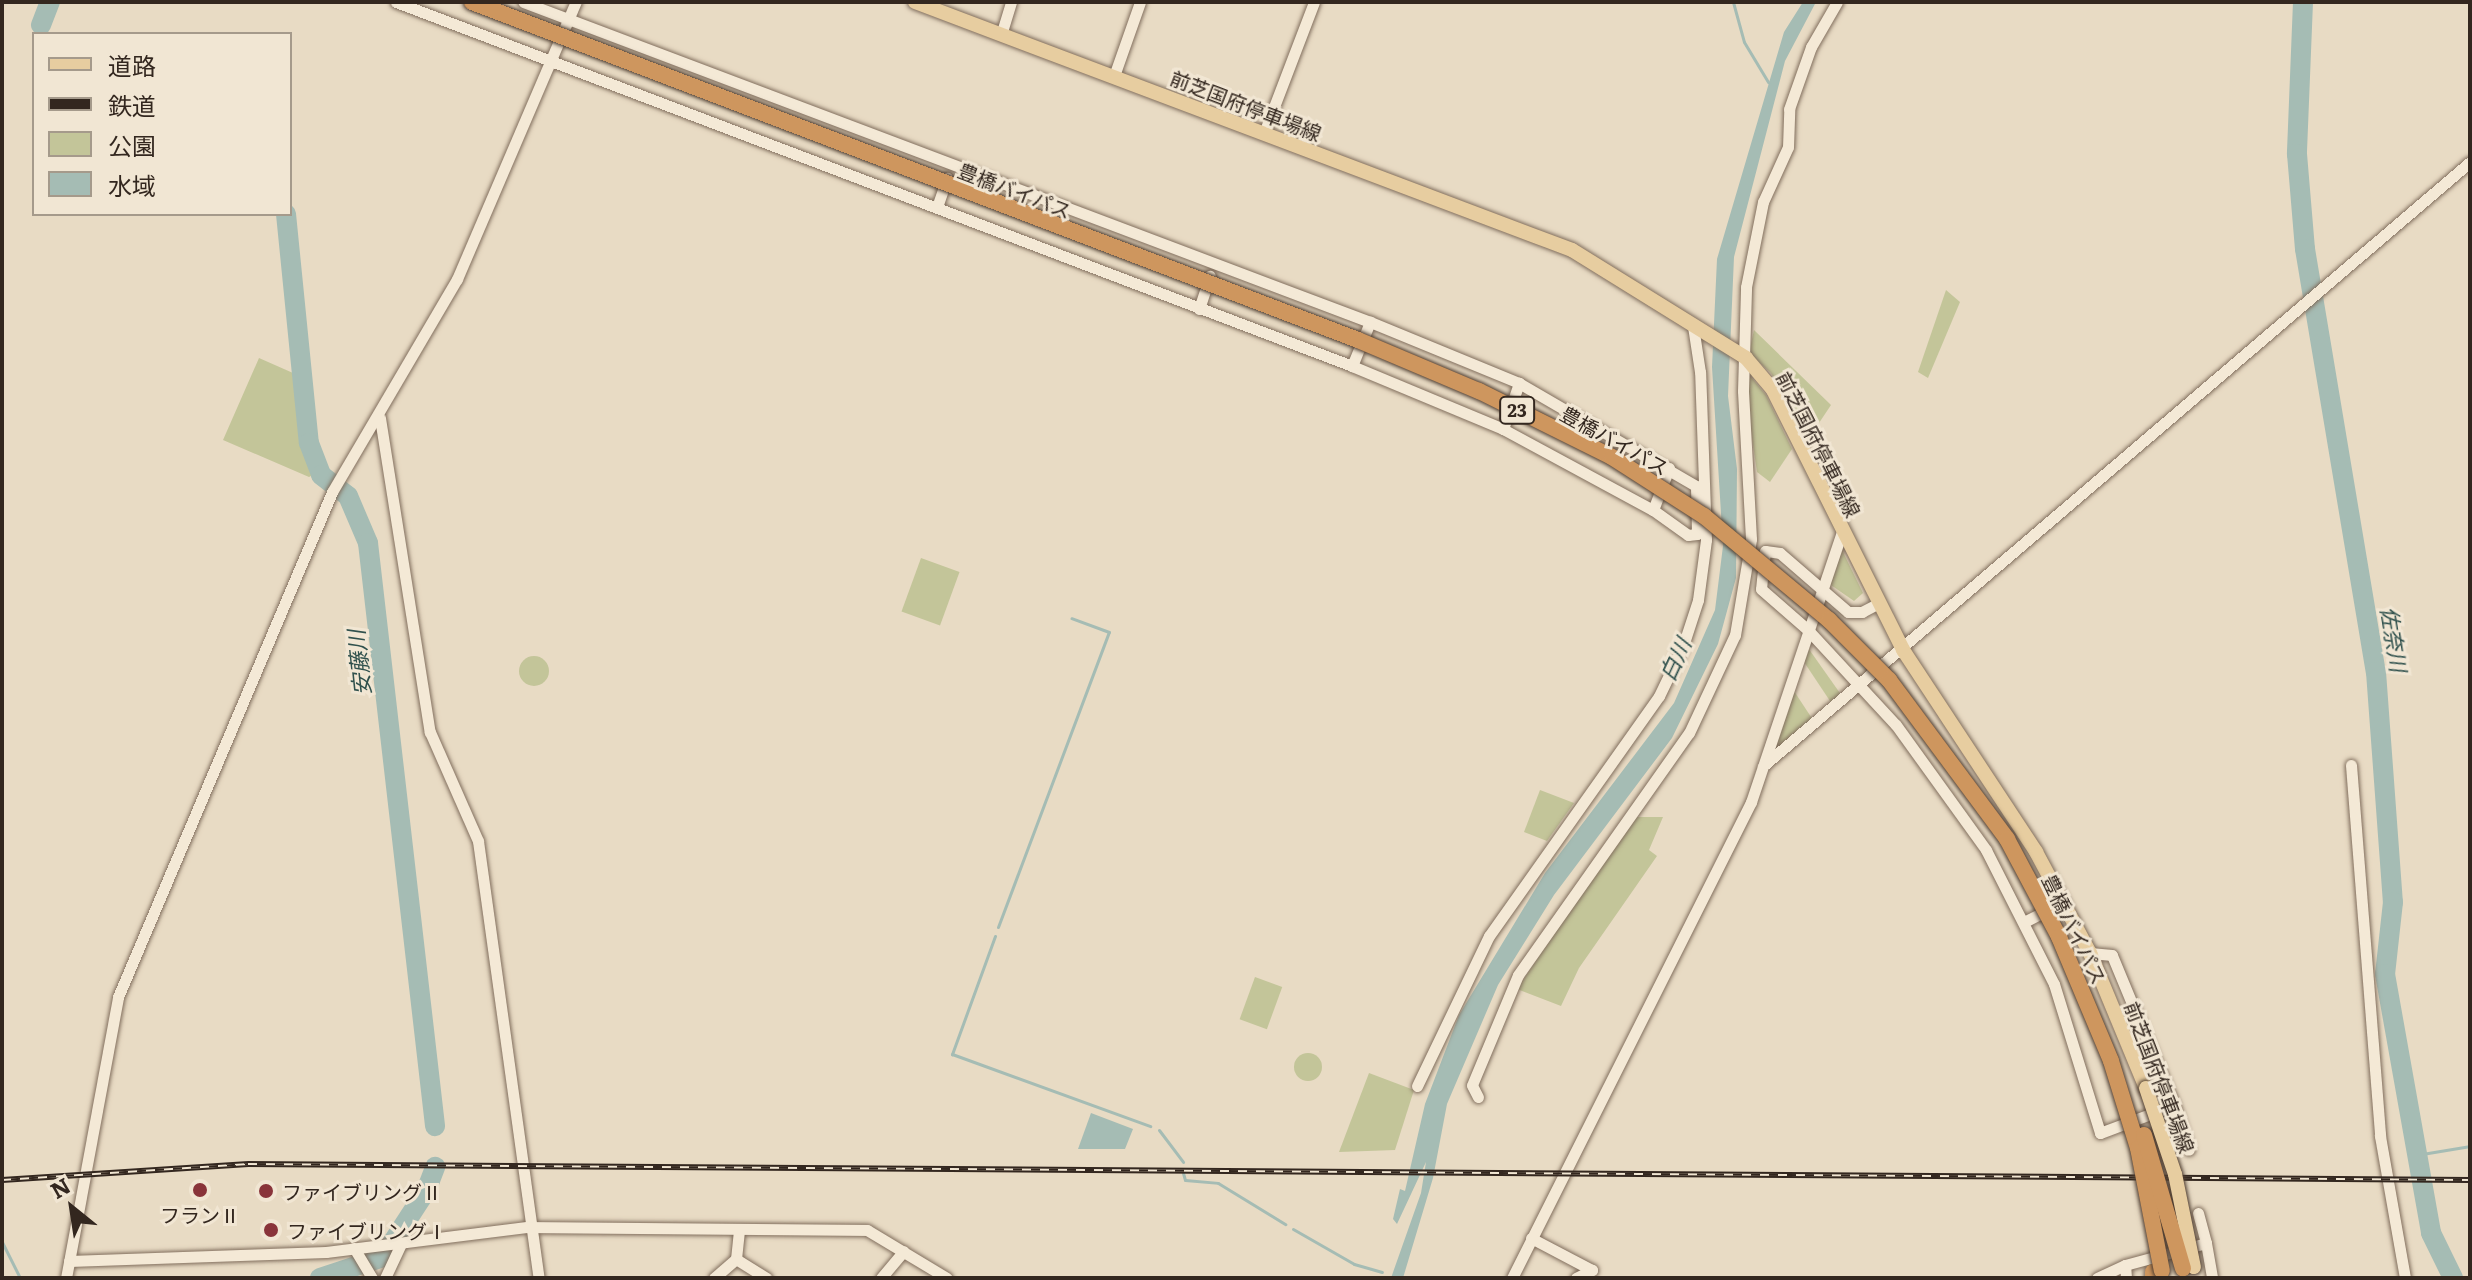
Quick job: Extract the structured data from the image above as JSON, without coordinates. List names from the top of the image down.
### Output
{
  "streets": {
    "highway": ["豊橋バイパス", "23"],
    "main road": ["前芝国府停車場線"]
  },
  "crossings": [
    ["前芝国府停車場線", "豊橋バイパス"]
  ],
  "water": ["佐奈川", "白川", "安藤川"],
  "places": ["フランⅡ", "ファイブリングⅡ", "ファイブリングⅠ"],
  "legend": [
    "道路",
    "鉄道",
    "公園",
    "水域"
  ],
  "north": "top left"
}
